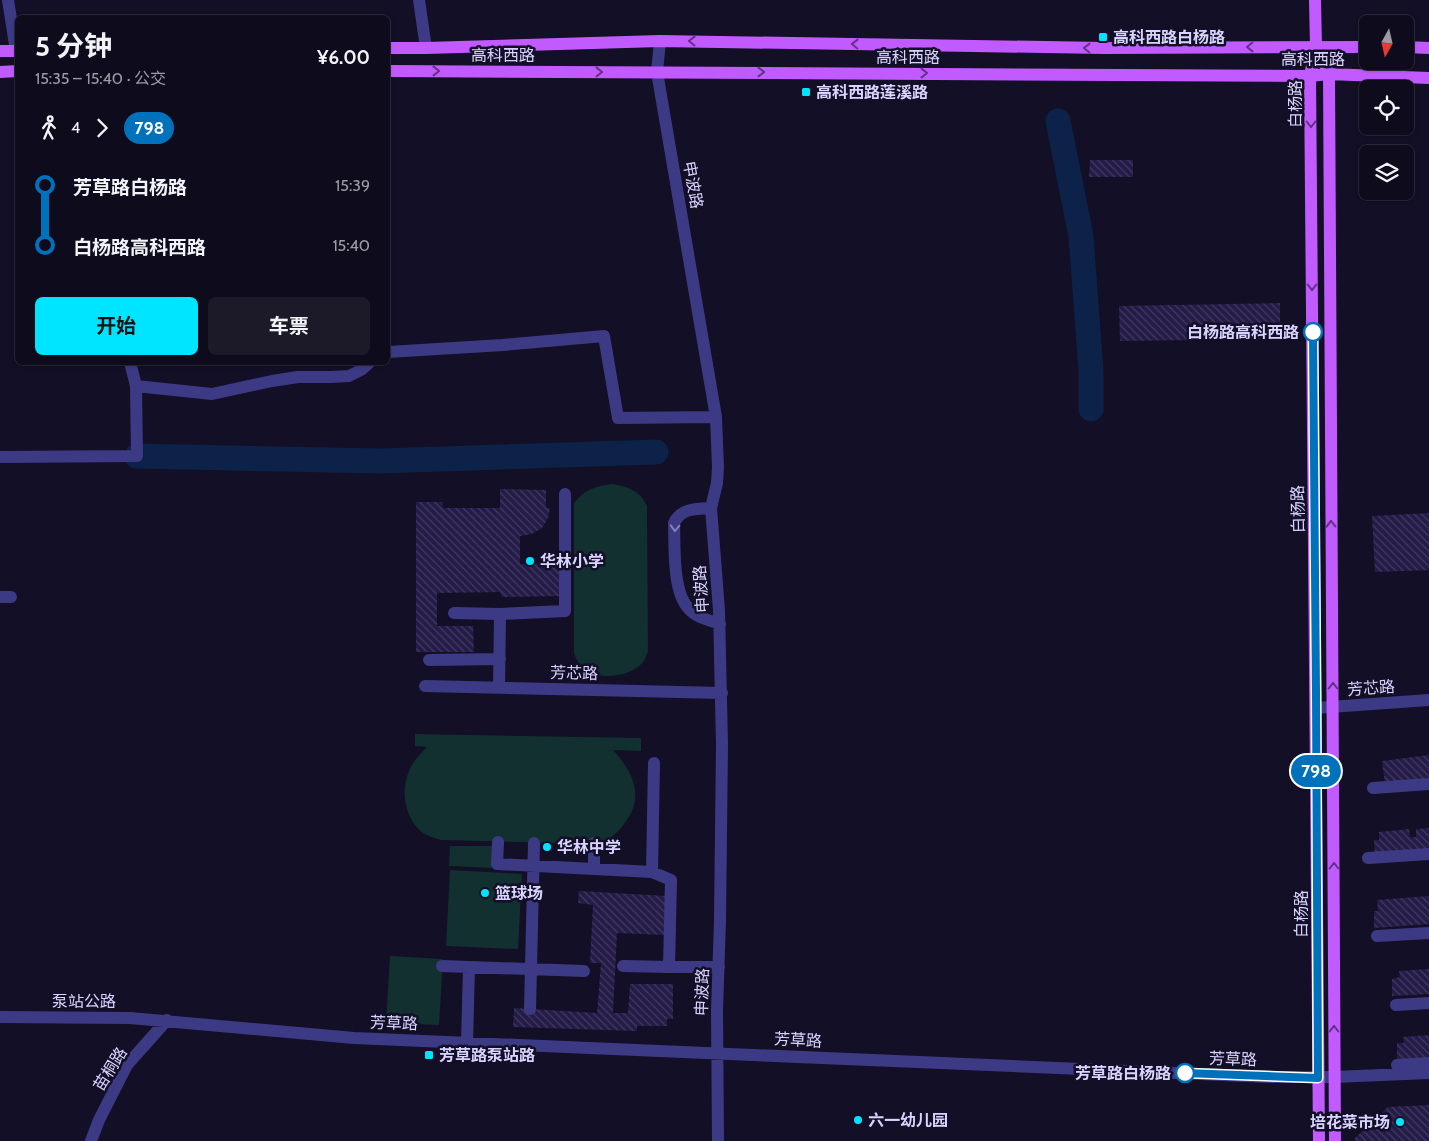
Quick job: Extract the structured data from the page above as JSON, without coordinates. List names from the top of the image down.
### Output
{
  "streets": {
    "main road": ["高科西路", "白杨路"],
    "street": [
      "申波路",
      "芳芯路",
      "泵站公路",
      "芳草路",
      "苗桐路"
    ]
  },
  "crossings": [
    ["高科西路", "白杨路"],
    ["高科西路", "申波路"],
    ["白杨路", "芳芯路"],
    ["白杨路", "芳草路"],
    ["申波路", "芳芯路"],
    ["申波路", "芳草路"],
    ["泵站公路", "芳草路"],
    ["泵站公路", "苗桐路"],
    ["芳草路", "苗桐路"]
  ],
  "places": {
    "transit": ["高科西路白杨路", "高科西路莲溪路", "芳草路泵站路"],
    "other": [
      "白杨路高科西路",
      "华林小学",
      "华林中学",
      "篮球场",
      "芳草路白杨路",
      "六一幼儿园",
      "培花菜市场"
    ]
  },
  "lines": ["bus line 798"],
  "north": "bottom",
  "page": {
    "on_map": "798",
    "heading": ["5 分钟", "15:35 – 15:40 · 公交", "¥6.00"],
    "legs": ["4", "798"],
    "list": [
      {
        "name": "芳草路白杨路",
        "value": "15:39"
      },
      {
        "name": "白杨路高科西路",
        "value": "15:40"
      }
    ],
    "buttons": ["开始", "车票"]
  }
}
